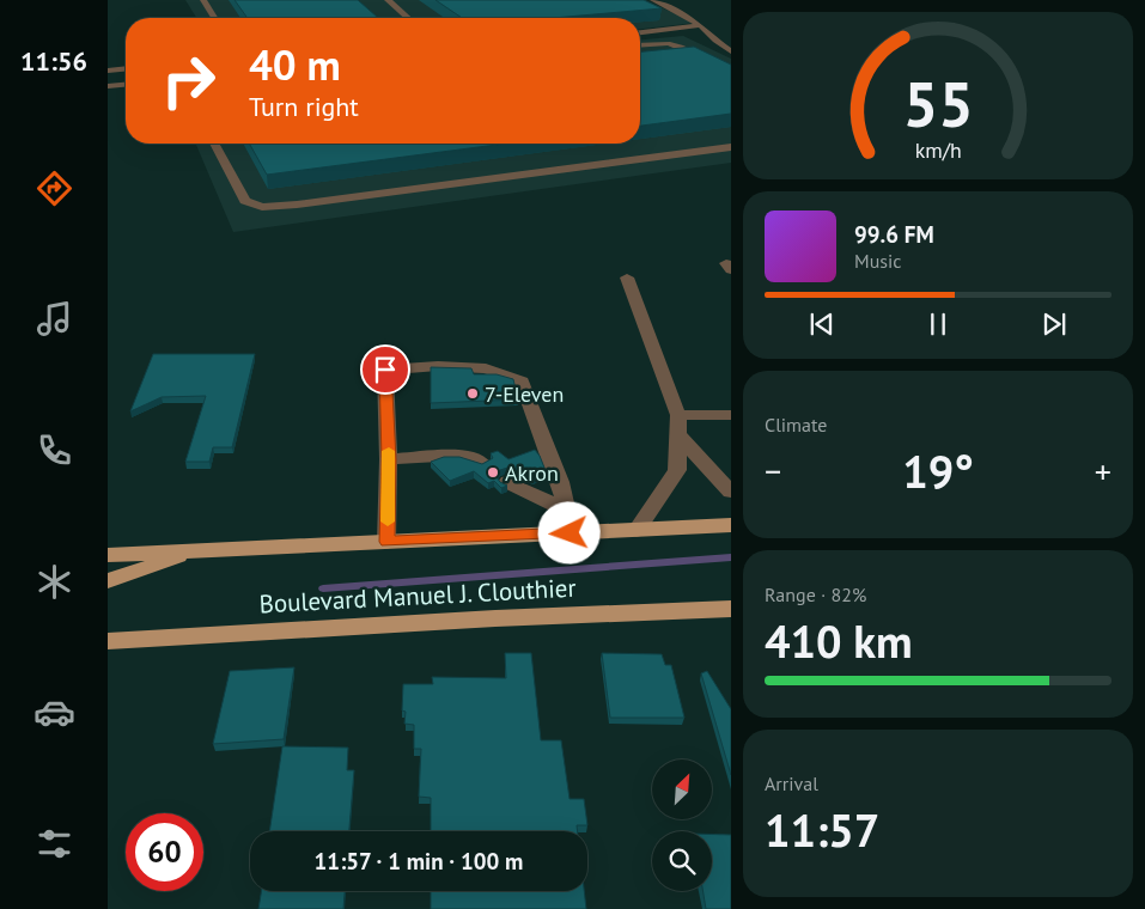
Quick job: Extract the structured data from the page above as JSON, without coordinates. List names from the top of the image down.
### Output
{
  "streets": {
    "main road": ["Boulevard Manuel J. Clouthier"]
  },
  "places": ["7-Eleven", "Akron"],
  "north": "top right",
  "page": {
    "tabs": "11:56",
    "turn": ["40 m", "Turn right"],
    "song": ["99.6 FM", "Music"],
    "tile": [
      "Climate",
      ["Range · 82%", "410 km"],
      ["Arrival", "11:57"]
    ],
    "heat": ["−", "19°", "+"],
    "limit": "60",
    "trip": "11:57 · 1 min · 100 m",
    "gauge": ["55", "km/h"]
  }
}
